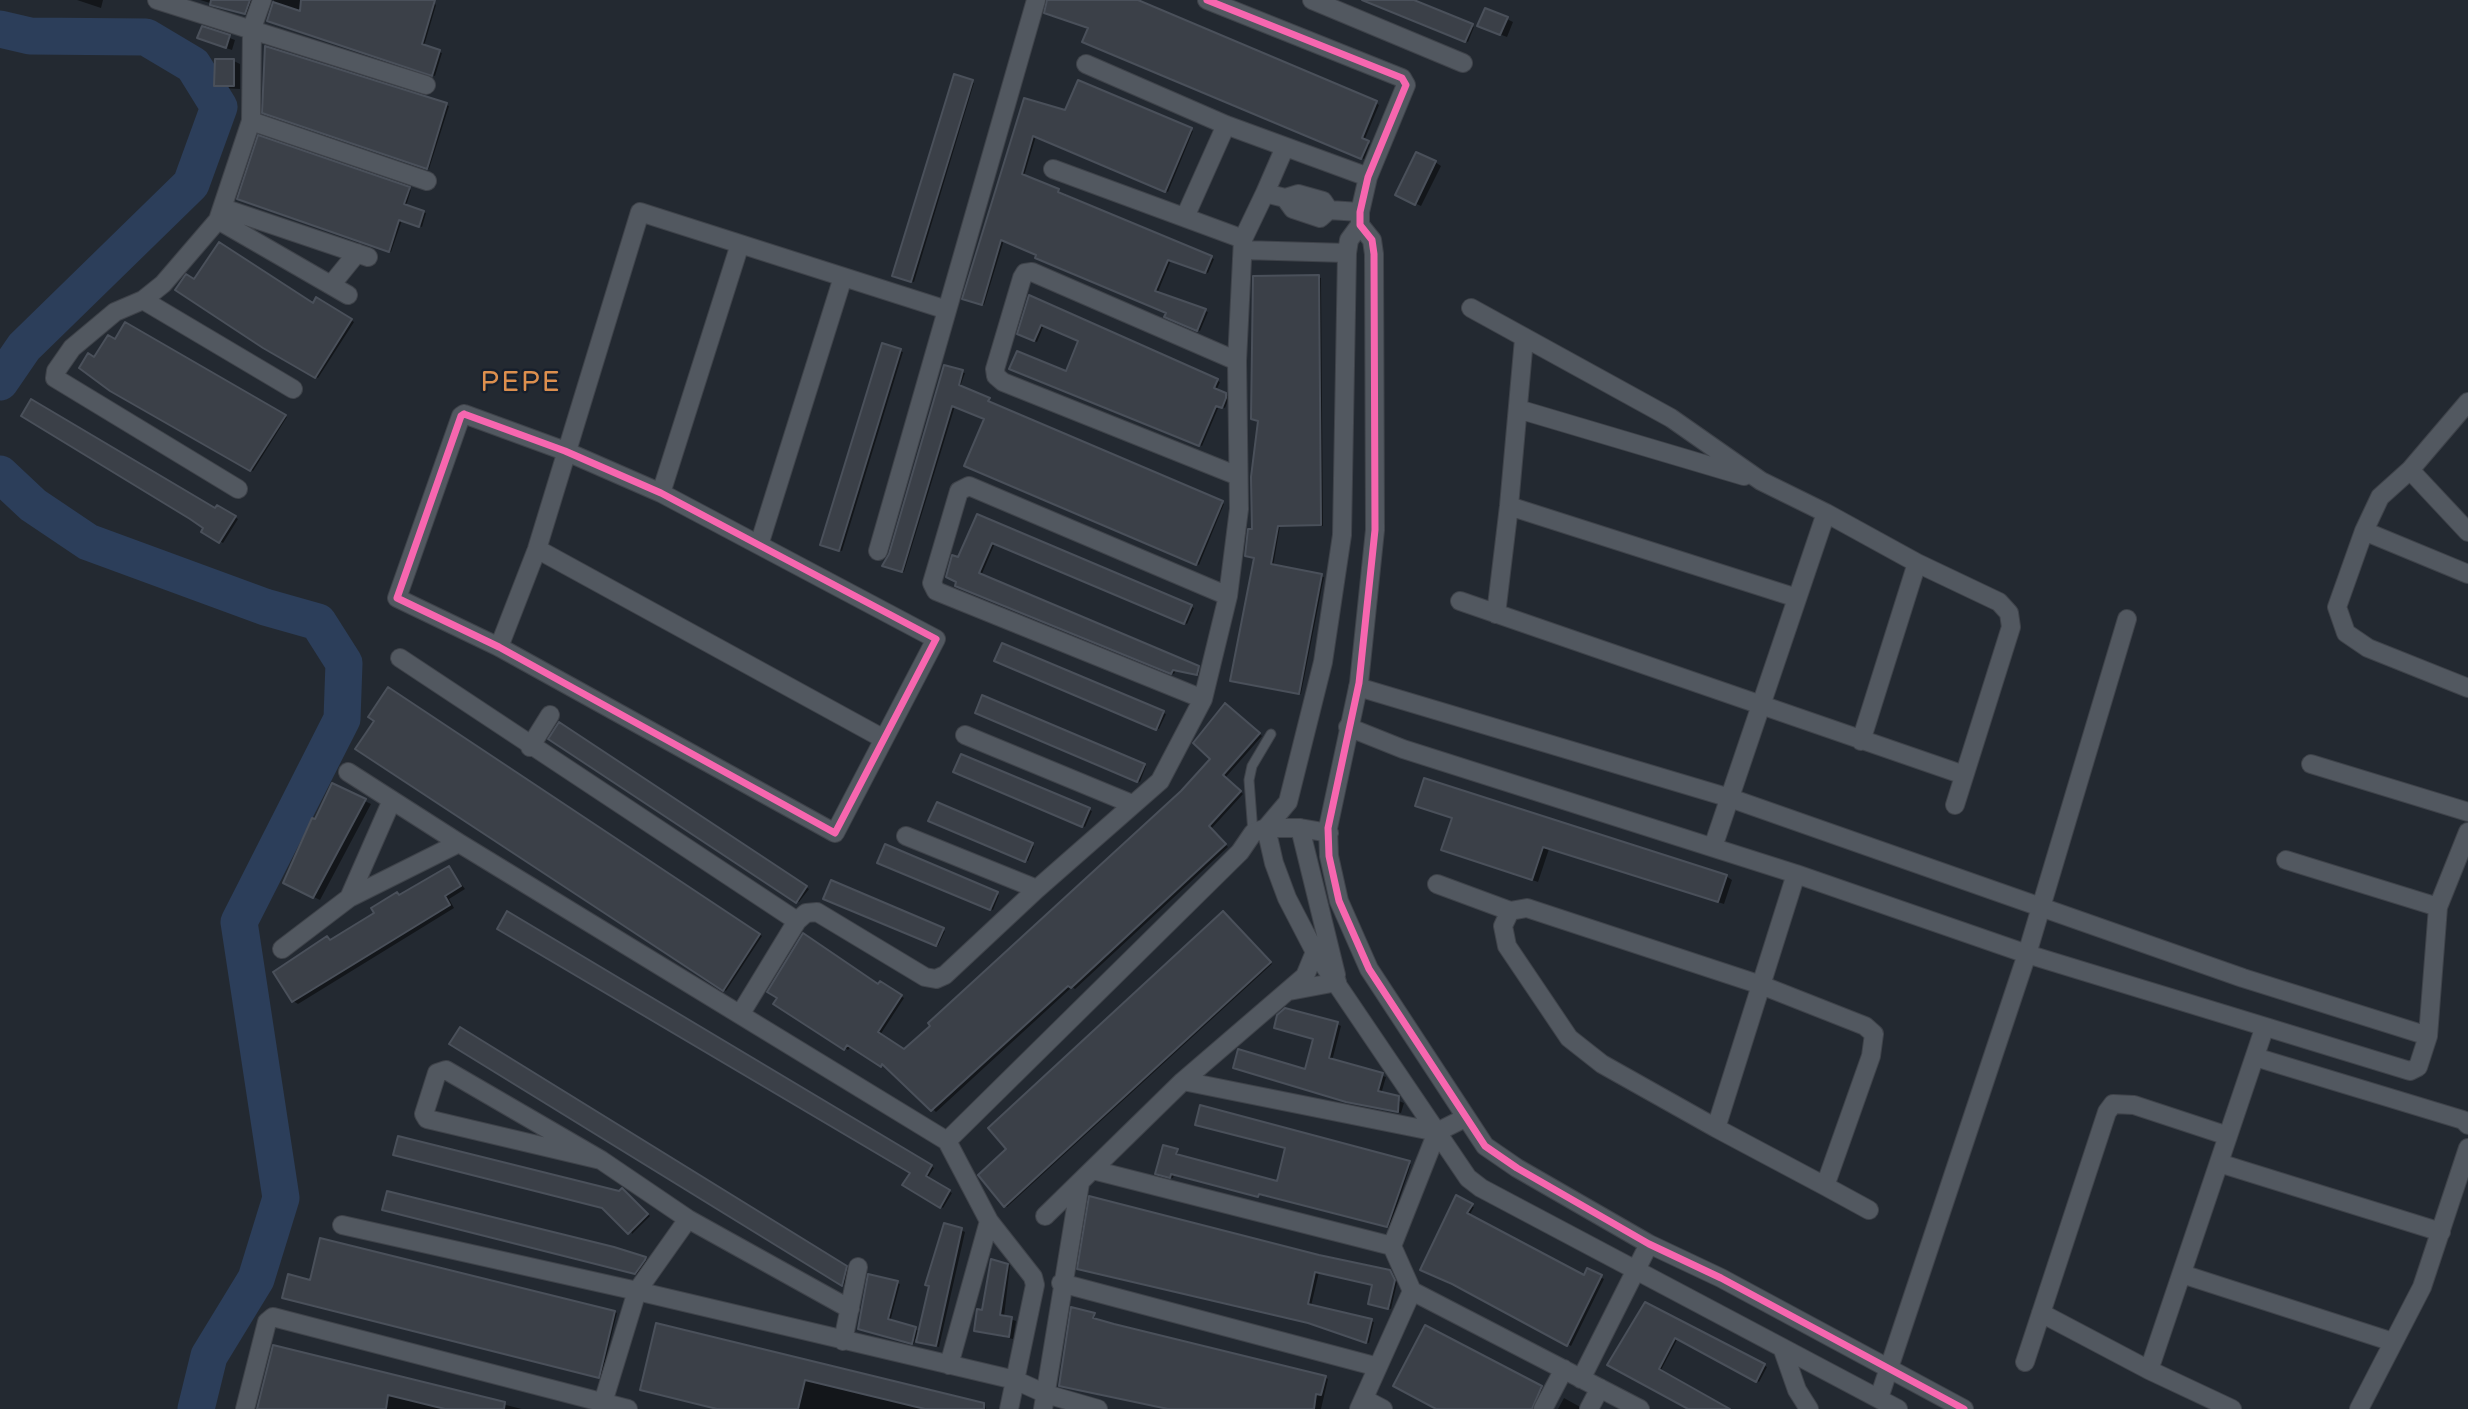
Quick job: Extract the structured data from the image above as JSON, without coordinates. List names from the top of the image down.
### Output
{
  "districts": ["PEPE"]
}
